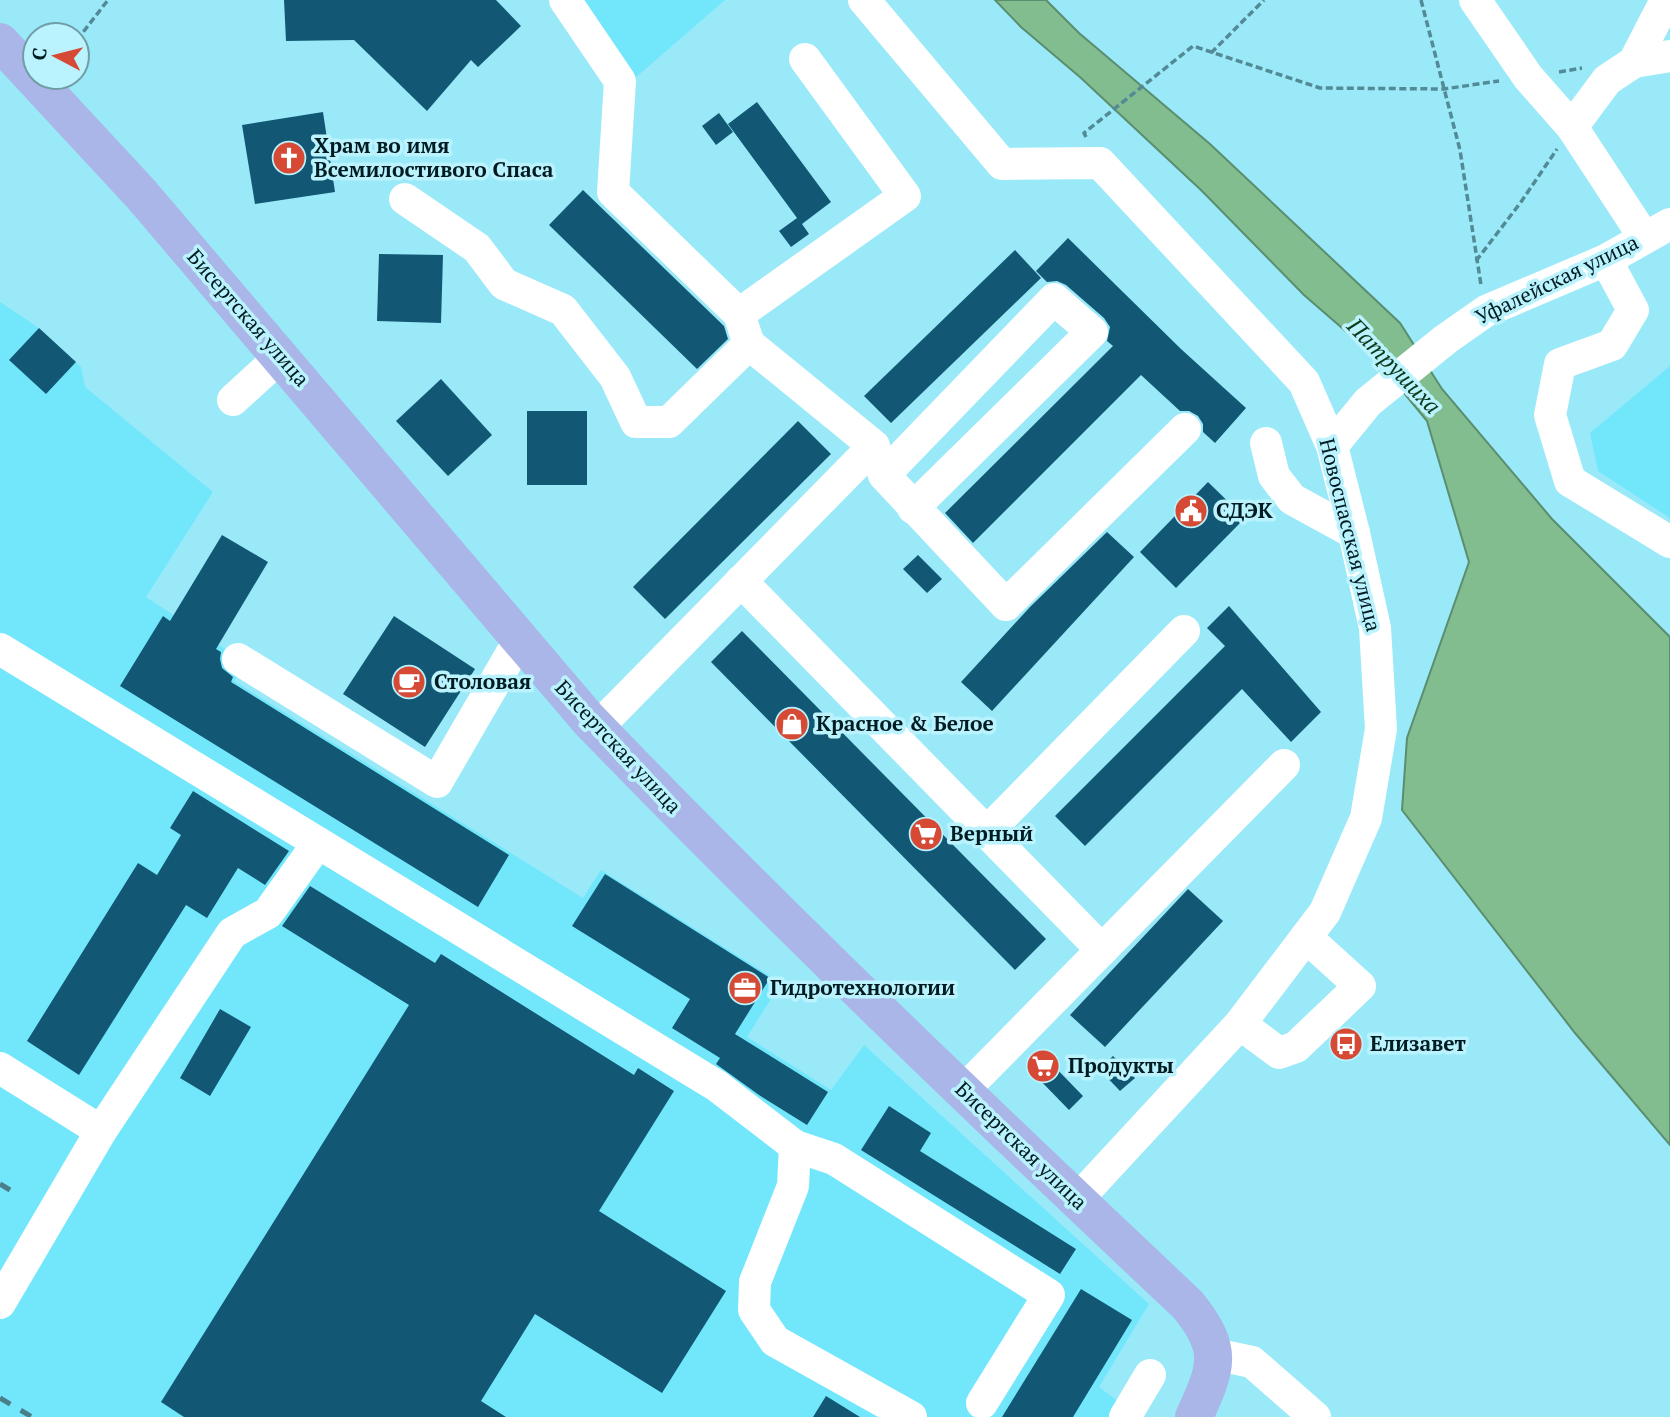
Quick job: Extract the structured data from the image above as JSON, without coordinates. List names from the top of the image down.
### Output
{
  "streets": {
    "main road": ["Бисертская улица"],
    "street": ["Уфалейская улица", "Новоспасская улица"]
  },
  "crossings": [
    ["Уфалейская улица", "Новоспасская улица"],
    ["Бисертская улица", "Новоспасская улица"]
  ],
  "water": ["Патрушиха"],
  "places": {
    "church": ["Храм во имя Всемилостивого Спаса"],
    "public building": ["СДЭК"],
    "cafe": ["Столовая"],
    "shop": ["Красное & Белое"],
    "supermarket": ["Верный", "Продукты"],
    "office": ["Гидротехнологии"],
    "bus stop": ["Елизавет"]
  },
  "north": "left"
}
